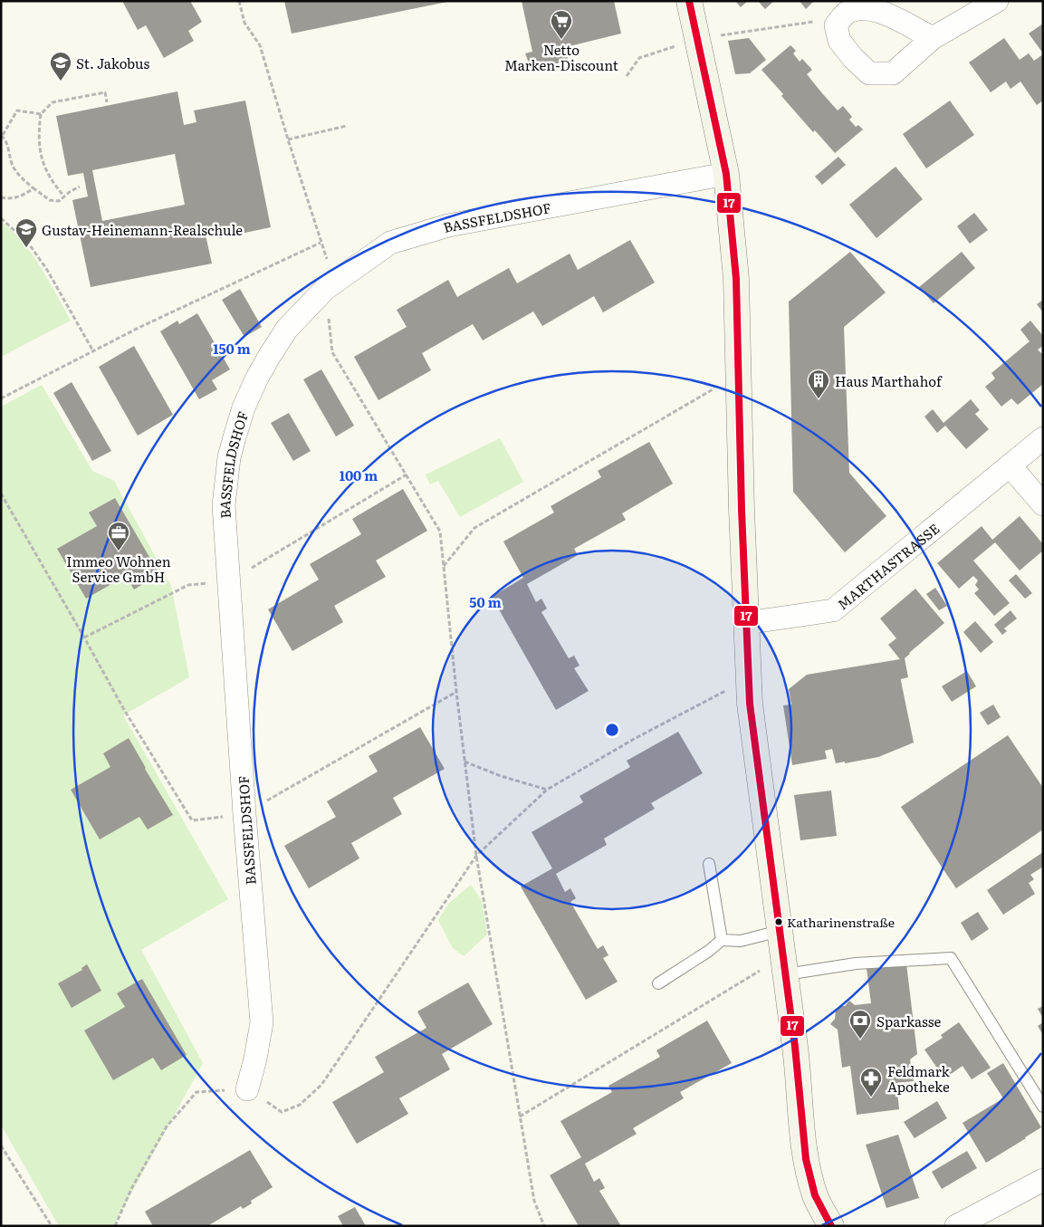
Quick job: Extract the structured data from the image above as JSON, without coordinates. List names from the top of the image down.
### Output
{
  "streets": {
    "street": ["BASSFELDSHOF", "MARTHASTRASSE"]
  },
  "places": {
    "supermarket": ["Netto Marken-Discount"],
    "school or university": ["St. Jakobus", "Gustav-Heinemann-Realschule"],
    "building": ["Haus Marthahof"],
    "office": ["Immeo Wohnen Service GmbH"],
    "other": ["Katharinenstraße"],
    "bank": ["Sparkasse"],
    "pharmacy": ["Feldmark Apotheke"]
  },
  "lines": ["transit line 17"],
  "rings": ["150 m", "100 m", "50 m"]
}
